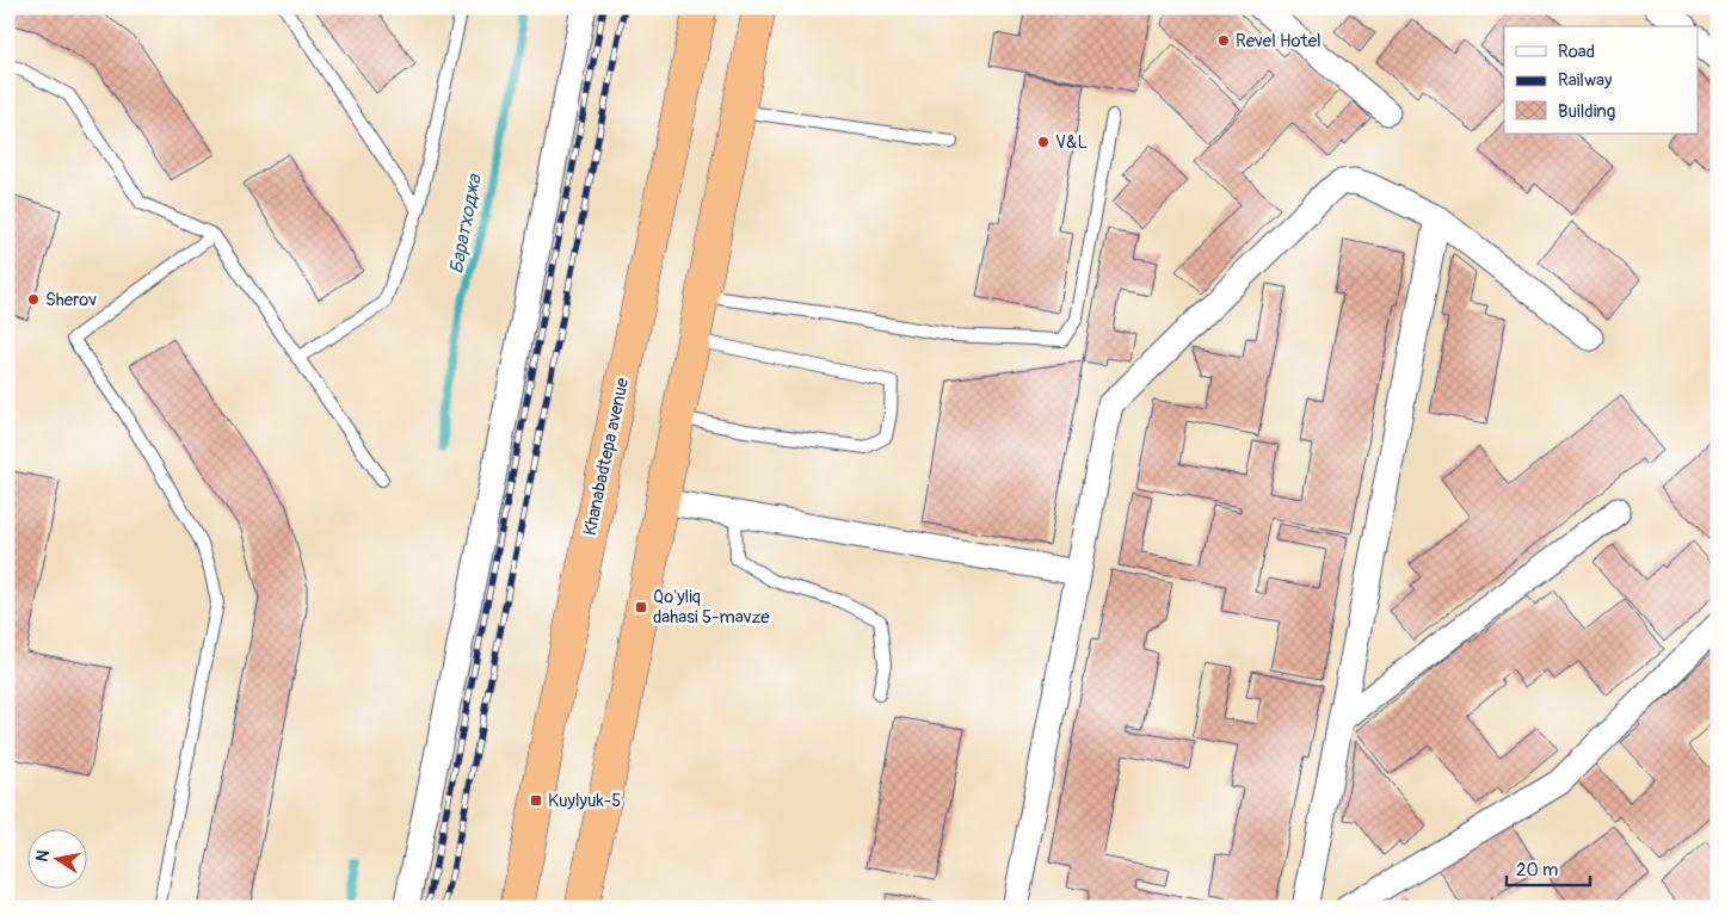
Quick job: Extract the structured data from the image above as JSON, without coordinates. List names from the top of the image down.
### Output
{
  "streets": {
    "highway": ["Khanabadtepa avenue"]
  },
  "water": ["Баратходжа"],
  "places": {
    "other": ["Revel Hotel", "V&L", "Sherov"],
    "transit": ["Qo'yliq dahasi 5-mavze", "Kuylyuk-5"]
  },
  "legend": ["Road", "Railway", "Building"],
  "scale_bar": "20 m",
  "north": "left"
}
